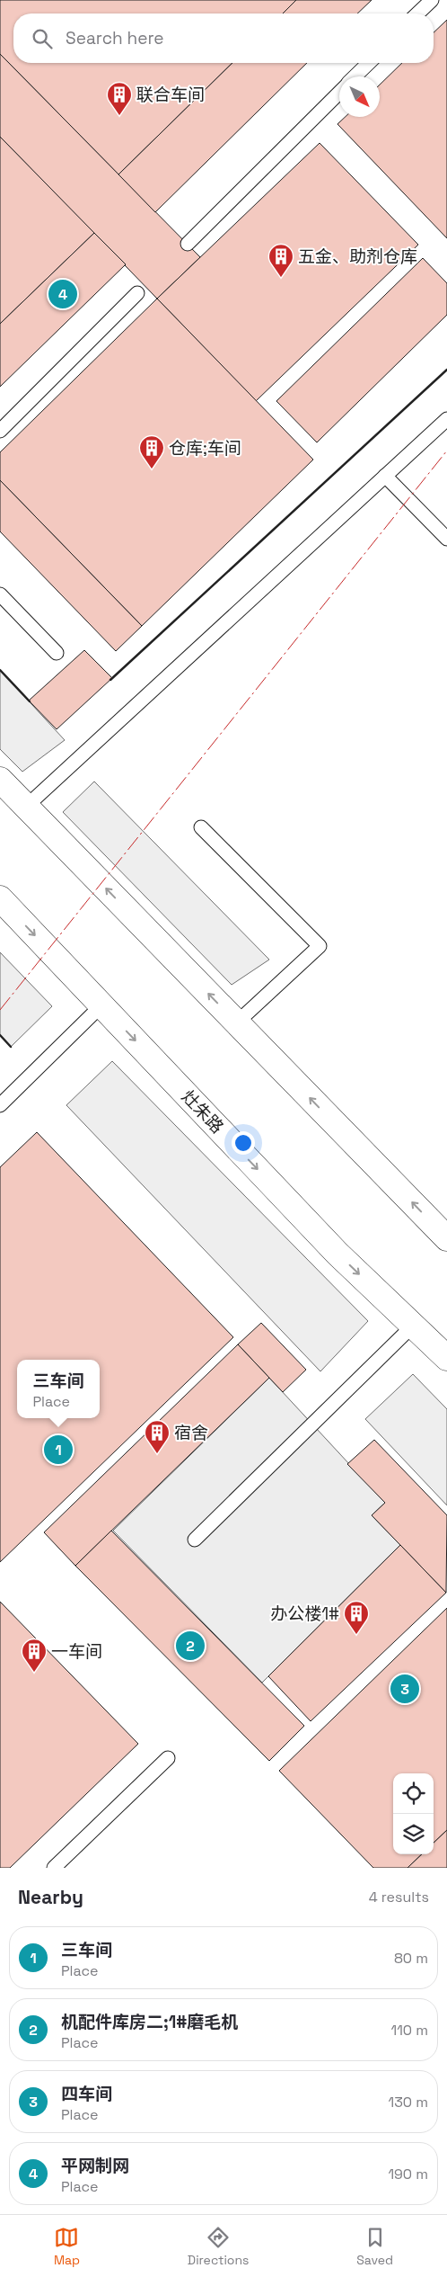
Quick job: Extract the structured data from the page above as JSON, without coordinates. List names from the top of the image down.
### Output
{
  "streets": {
    "main road": ["灶朱路"]
  },
  "places": {
    "building": [
      "联合车间",
      "五金、助剂仓库",
      "仓库;车间",
      "宿舍",
      "办公楼1#",
      "一车间"
    ]
  },
  "north": "bottom right",
  "page": {
    "search": "Search here",
    "pins": [
      "4",
      "1",
      "2",
      "3"
    ],
    "popup": ["三车间", "Place"],
    "heading": ["Nearby", "4 results"],
    "list": [
      {
        "mark": "1",
        "name": "三车间",
        "note": "Place",
        "value": "80 m"
      },
      {
        "mark": "2",
        "name": "机配件库房二;1#磨毛机",
        "note": "Place",
        "value": "110 m"
      },
      {
        "mark": "3",
        "name": "四车间",
        "note": "Place",
        "value": "130 m"
      },
      {
        "mark": "4",
        "name": "平网制网",
        "note": "Place",
        "value": "190 m"
      }
    ],
    "nav": ["Map", "Directions", "Saved"]
  }
}
